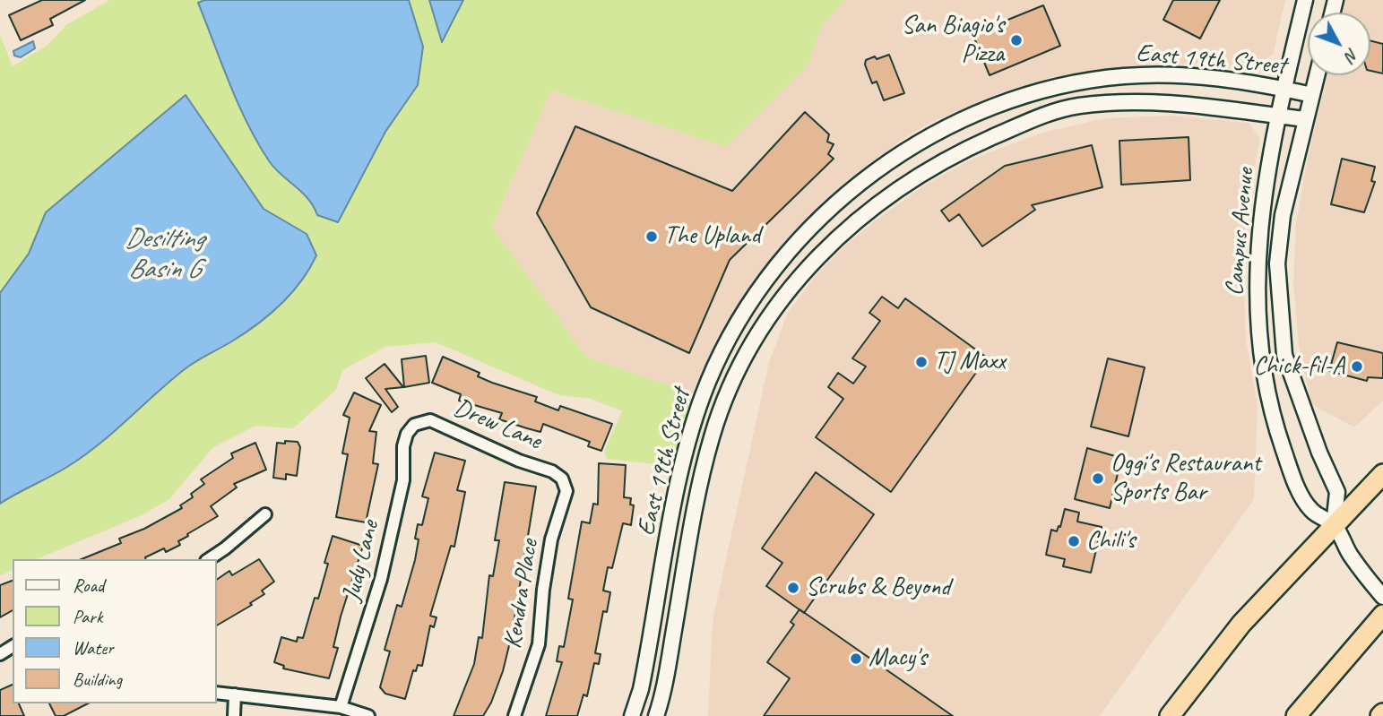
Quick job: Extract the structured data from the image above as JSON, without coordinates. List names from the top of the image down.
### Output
{
  "streets": {
    "main road": ["East 19th Street", "Campus Avenue"],
    "street": ["Drew Lane", "Judy Lane", "Kendra Place"]
  },
  "crossings": [
    ["East 19th Street", "Campus Avenue"],
    ["Drew Lane", "Judy Lane"],
    ["Drew Lane", "Kendra Place"]
  ],
  "water": ["Desilting Basin G"],
  "places": [
    "San Biagio's Pizza",
    "The Upland",
    "TJ Maxx",
    "Chick-fil-A",
    "Oggi's Restaurant Sports Bar",
    "Chili's",
    "Scrubs & Beyond",
    "Macy's"
  ],
  "legend": [
    "Road",
    "Park",
    "Water",
    "Building"
  ],
  "north": "bottom right"
}
